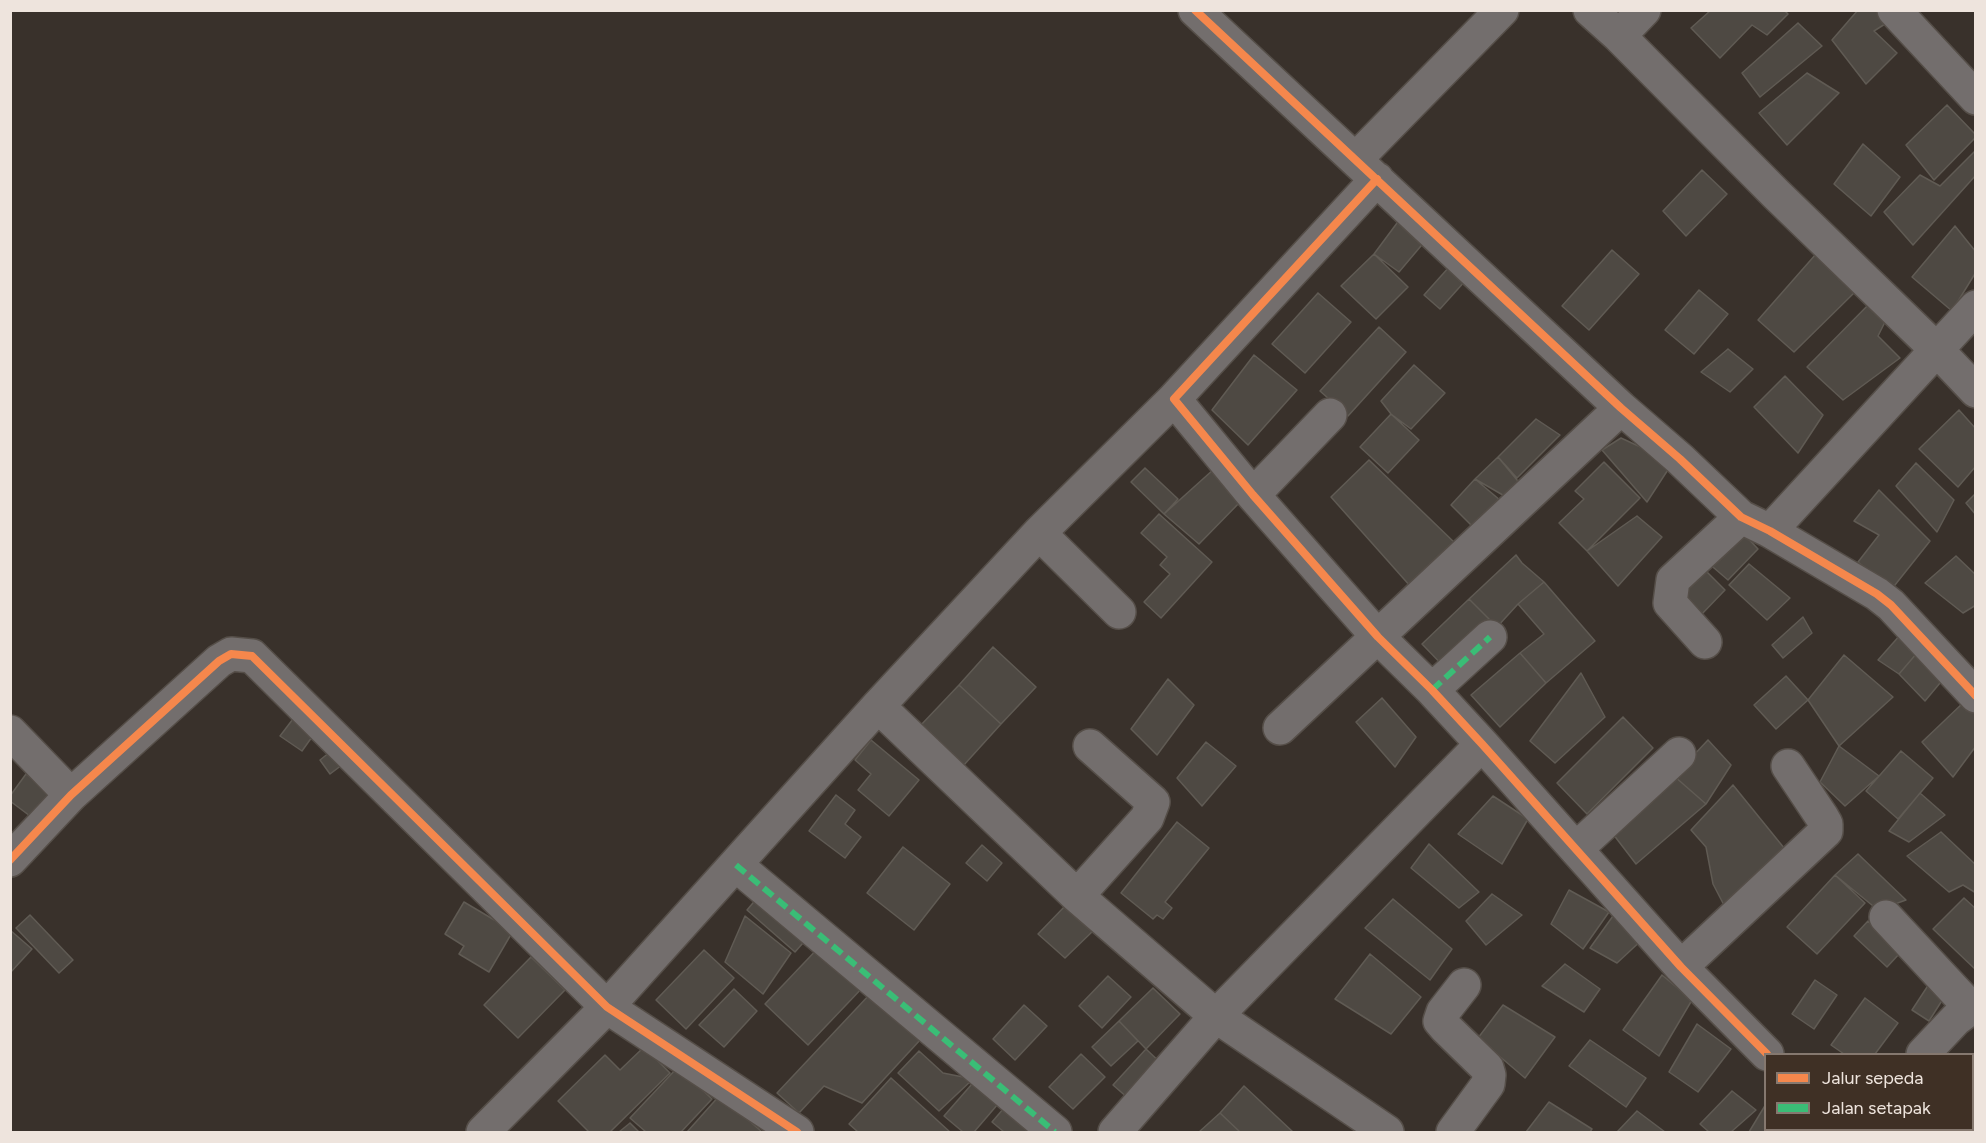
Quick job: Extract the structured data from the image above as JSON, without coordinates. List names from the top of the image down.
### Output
{
  "legend": ["Jalur sepeda", "Jalan setapak"]
}
